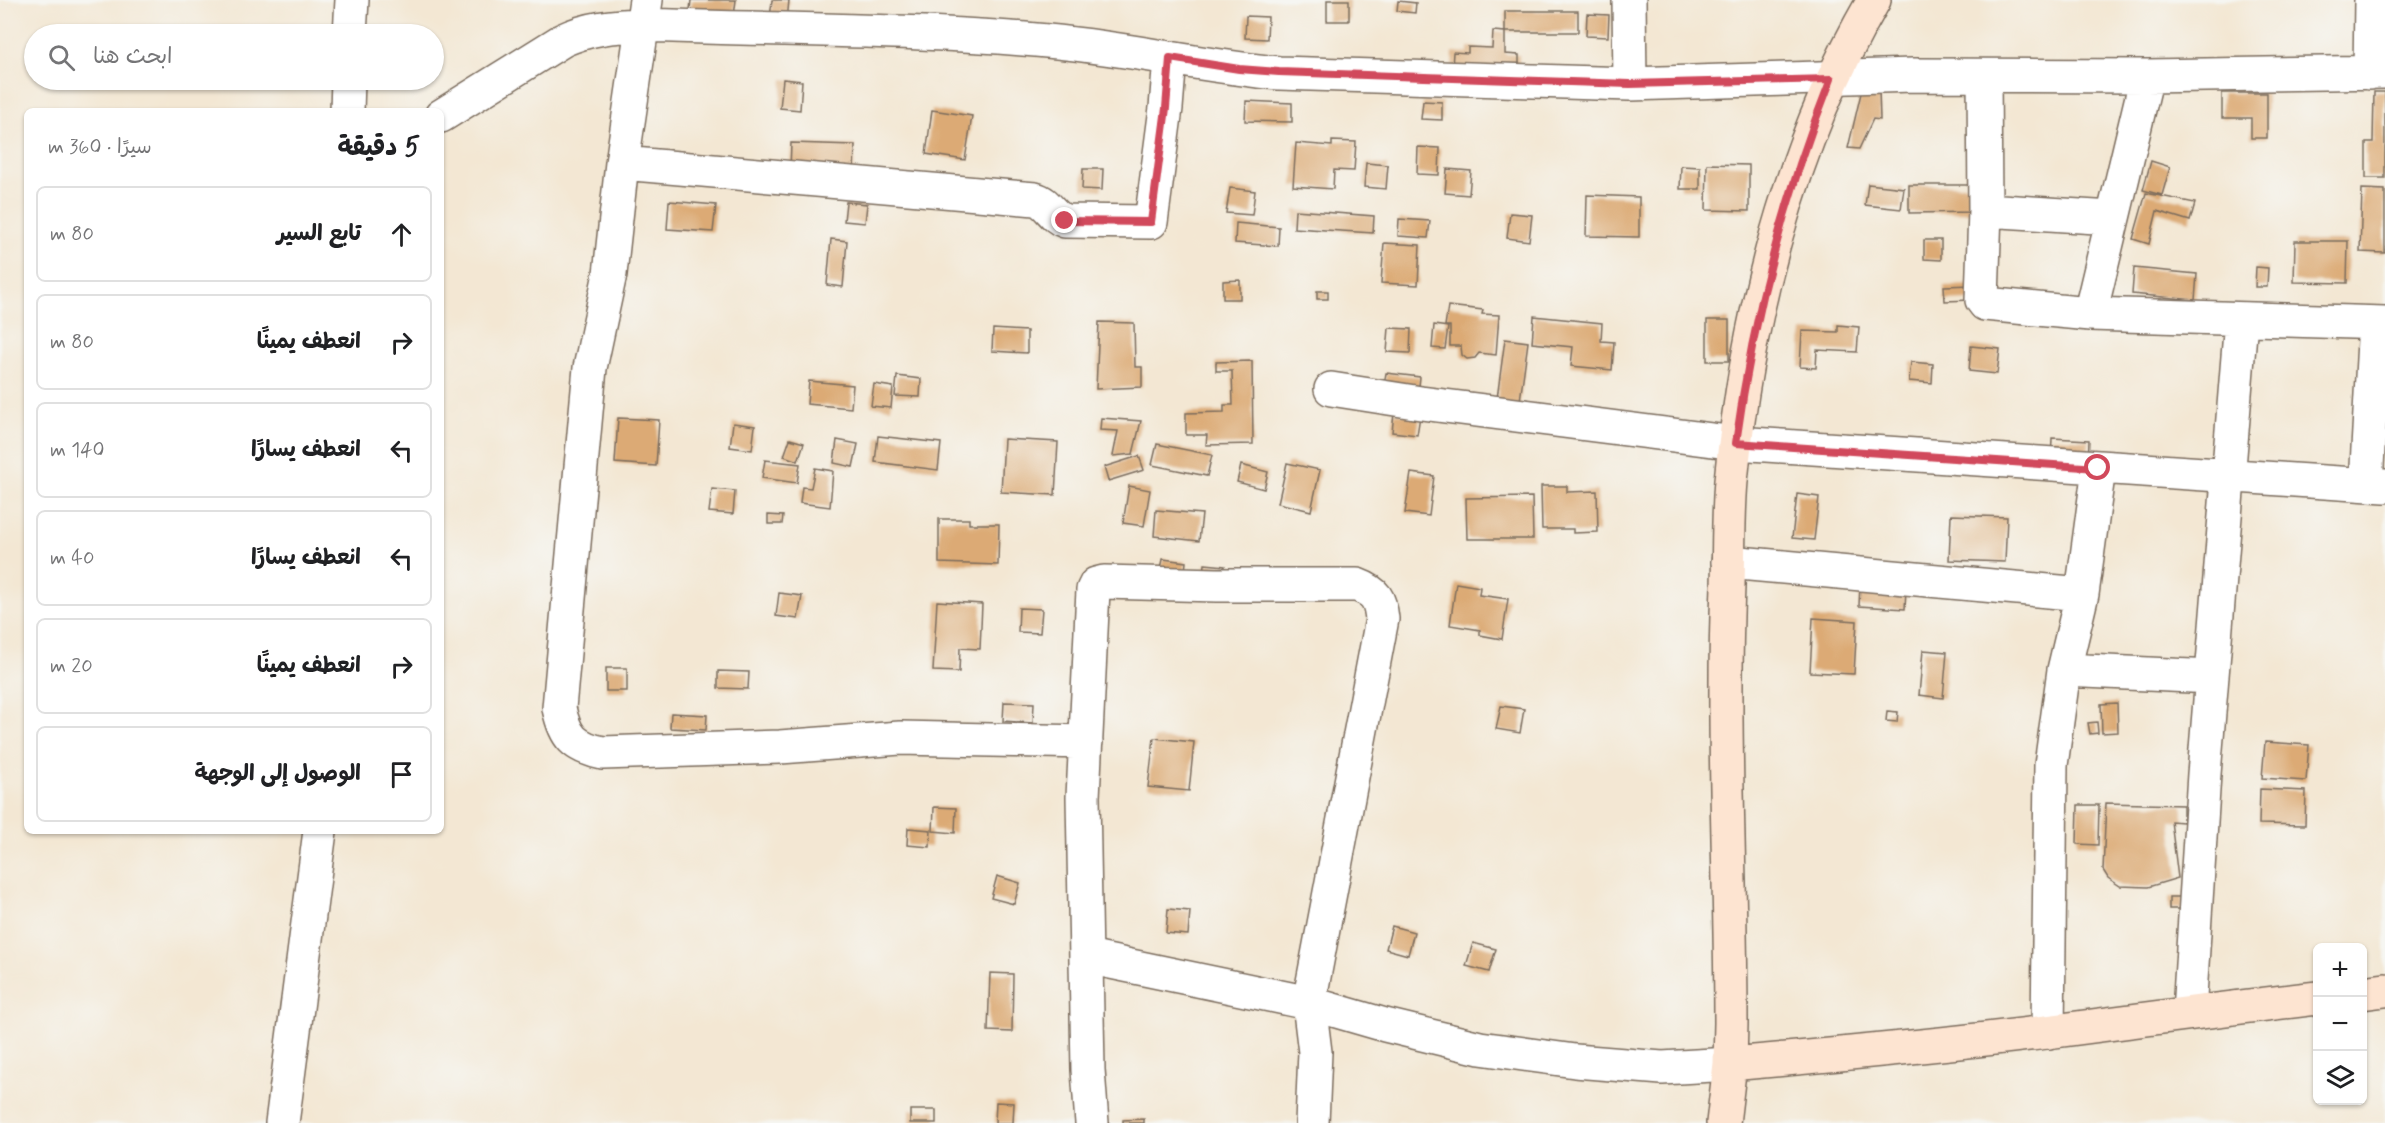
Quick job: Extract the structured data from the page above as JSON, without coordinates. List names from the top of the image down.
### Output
{
  "page": {
    "search": "ابحث هنا",
    "heading": ["5 دقيقة", "سيرًا · 360 m"],
    "list": [
      ["تابع السير", "80 m"],
      ["انعطف يمينًا", "80 m"],
      ["انعطف يسارًا", "140 m"],
      ["انعطف يسارًا", "40 m"],
      ["انعطف يمينًا", "20 m"],
      "الوصول إلى الوجهة"
    ],
    "map_buttons": ["+", "−"]
  }
}
